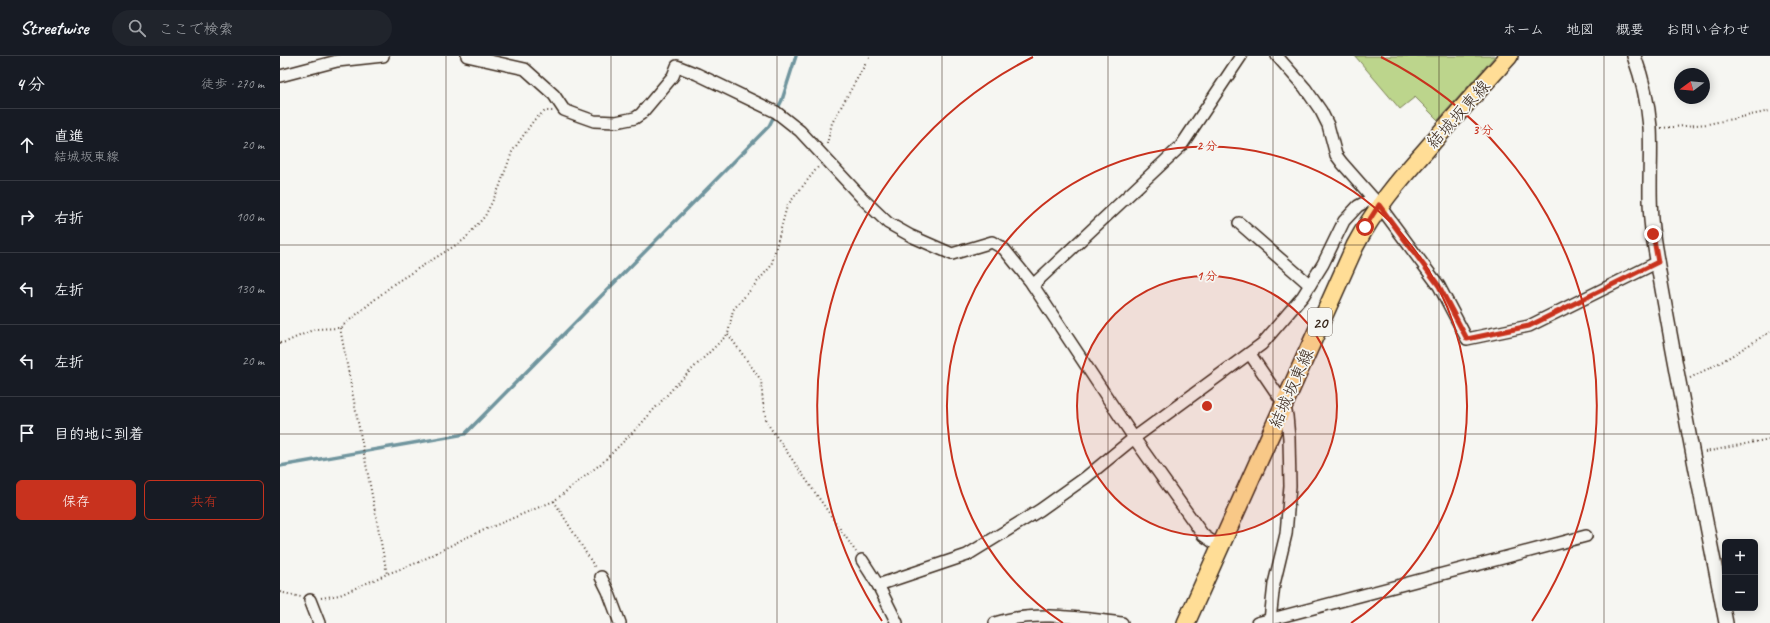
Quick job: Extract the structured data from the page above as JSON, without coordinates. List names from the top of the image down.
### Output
{
  "streets": {
    "main road": ["結城坂東線", "20"]
  },
  "north": "left",
  "page": {
    "header": "Streetwise",
    "search": "ここで検索",
    "nav": [
      "ホーム",
      "地図",
      "概要",
      "お問い合わせ"
    ],
    "heading": ["4 分", "徒歩 · 270 m"],
    "list": [
      ["直進", "結城坂東線", "20 m"],
      ["右折", "100 m"],
      ["左折", "130 m"],
      ["左折", "20 m"],
      "目的地に到着"
    ],
    "buttons": ["保存", "共有"],
    "map_buttons": ["+", "−"]
  },
  "rings": ["3 分", "2 分", "1 分"]
}
